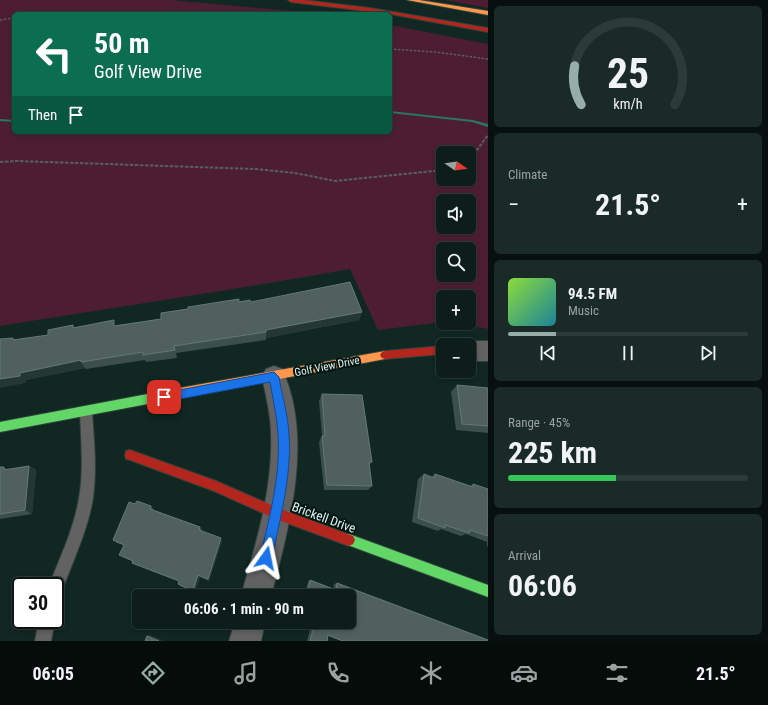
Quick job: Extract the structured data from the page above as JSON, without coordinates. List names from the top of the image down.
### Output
{
  "streets": {
    "street": ["Golf View Drive", "Brickell Drive"]
  },
  "north": "right",
  "page": {
    "turn": ["50 m", "Golf View Drive"],
    "then": "Then",
    "tile": [
      "Climate",
      ["Range · 45%", "225 km"],
      ["Arrival", "06:06"]
    ],
    "map_buttons": ["+", "−"],
    "heat": ["−", "21.5°", "+"],
    "song": ["94.5 FM", "Music"],
    "limit": "30",
    "trip": "06:06 · 1 min · 90 m",
    "tabs": ["06:05", "21.5°"],
    "gauge": ["25", "km/h"]
  }
}
